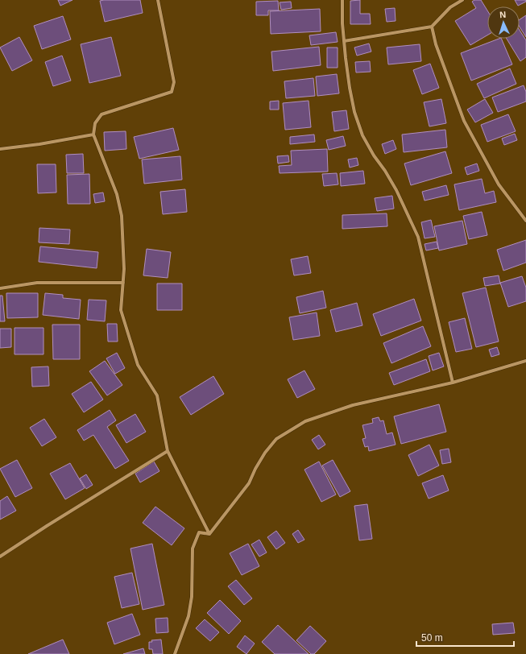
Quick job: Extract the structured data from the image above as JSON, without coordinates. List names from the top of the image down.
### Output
{
  "scale_bar": "50 m",
  "north": "top"
}
